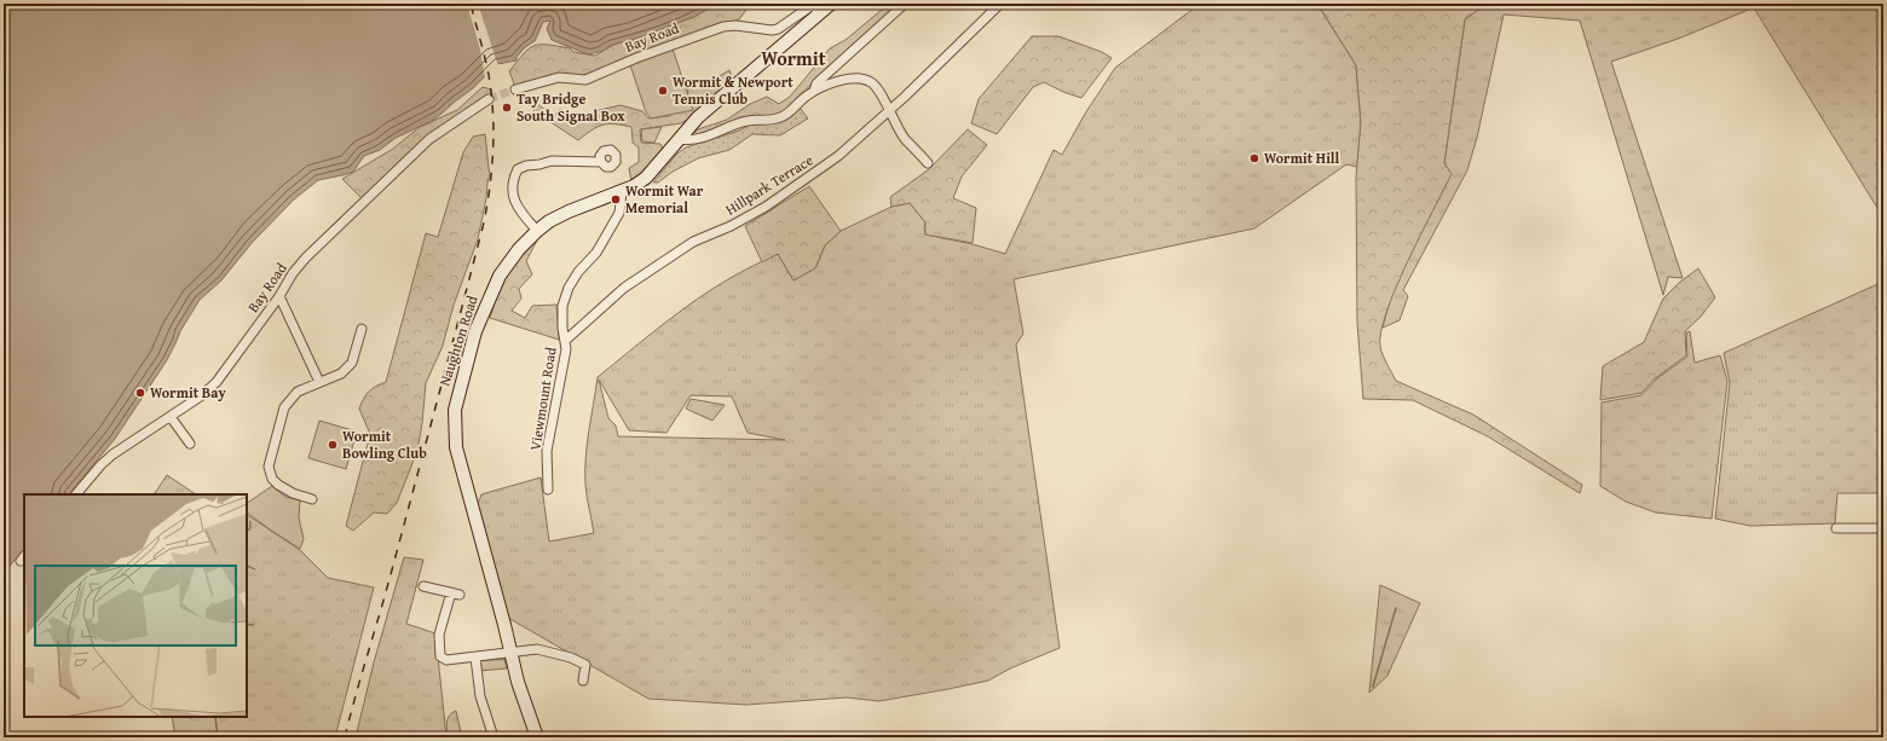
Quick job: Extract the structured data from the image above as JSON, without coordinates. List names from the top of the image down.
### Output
{
  "streets": {
    "main road": ["Naughton Road"],
    "street": ["Bay Road", "Hillpark Terrace", "Viewmount Road"]
  },
  "crossings": [
    ["Bay Road", "Naughton Road"],
    ["Hillpark Terrace", "Viewmount Road"],
    ["Naughton Road", "Viewmount Road"]
  ],
  "districts": ["Wormit"],
  "places": [
    "Wormit & Newport Tennis Club",
    "Tay Bridge South Signal Box",
    "Wormit Hill",
    "Wormit War Memorial",
    "Wormit Bay",
    "Wormit Bowling Club"
  ]
}
